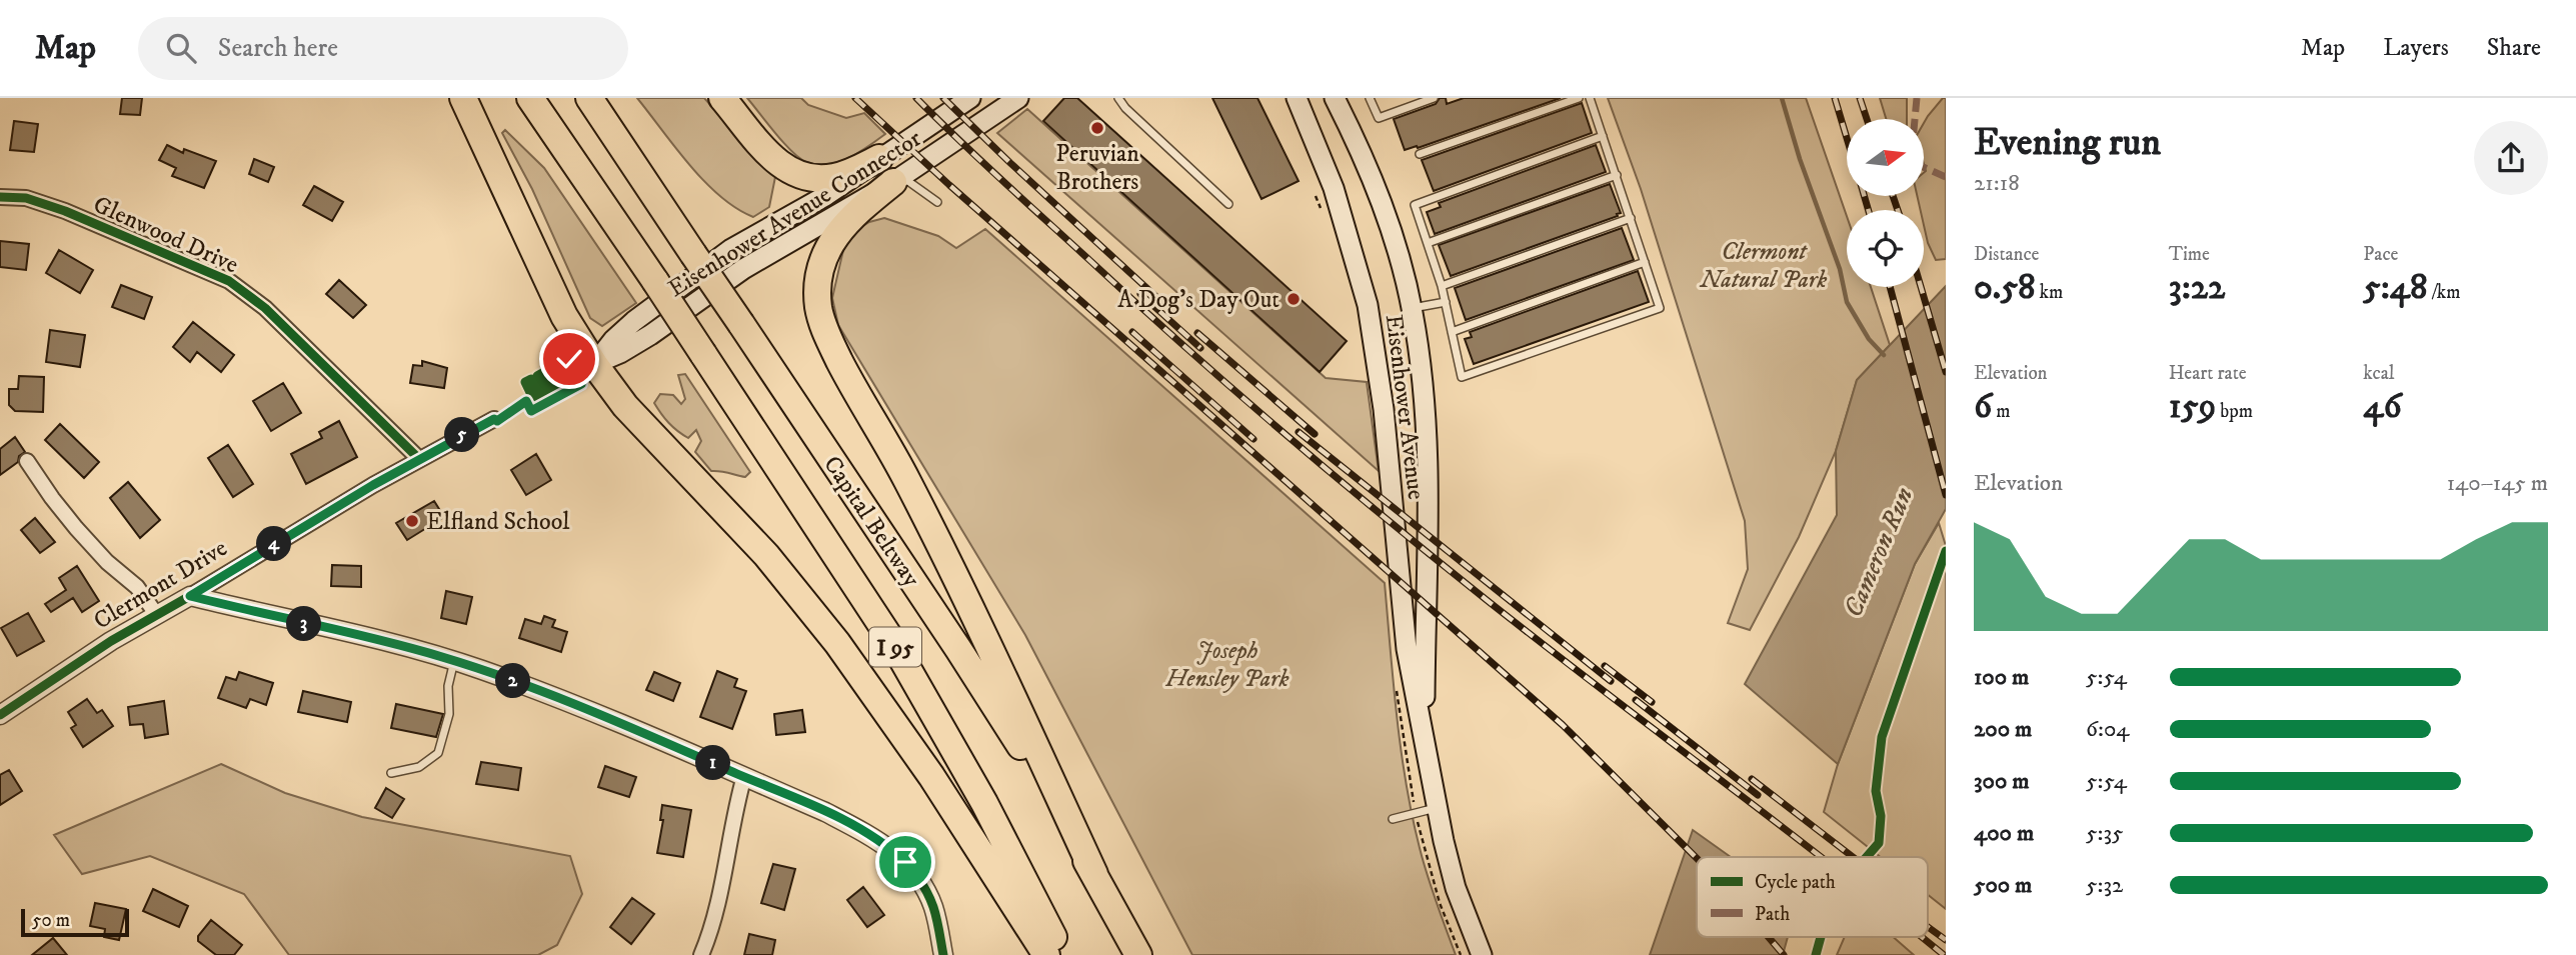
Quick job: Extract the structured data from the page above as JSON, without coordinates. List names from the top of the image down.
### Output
{
  "streets": {
    "highway": ["Capital Beltway", "I 95"],
    "main road": ["Eisenhower Avenue Connector", "Eisenhower Avenue"],
    "street": ["Glenwood Drive", "Clermont Drive"]
  },
  "crossings": [
    ["Glenwood Drive", "Clermont Drive"]
  ],
  "water": ["Cameron Run"],
  "parks": ["Clermont Natural Park", "Joseph Hensley Park"],
  "places": ["Peruvian Brothers", "A Dog's Day Out", "Elfland School"],
  "legend": ["Cycle path", "Path"],
  "scale_bar": "50 m",
  "north": "right",
  "page": {
    "header": "Map",
    "search": "Search here",
    "nav": ["Map", "Layers", "Share"],
    "heading": ["Evening run", "21:18"],
    "stats": [
      ["Distance", "0.58 km"],
      ["Time", "3:22"],
      ["Pace", "5:48 /km"],
      ["Elevation", "6 m"],
      ["Heart rate", "159 bpm"],
      ["kcal", "46"]
    ],
    "pins": [
      "5",
      "4",
      "3",
      "2",
      "1"
    ],
    "chart": ["Elevation", "140–145 m"],
    "list": [
      {
        "name": "100 m",
        "note": "5:54"
      },
      {
        "name": "200 m",
        "note": "6:04"
      },
      {
        "name": "300 m",
        "note": "5:54"
      },
      {
        "name": "400 m",
        "note": "5:35"
      },
      {
        "name": "500 m",
        "note": "5:32"
      }
    ],
    "scale": "50 m"
  }
}
